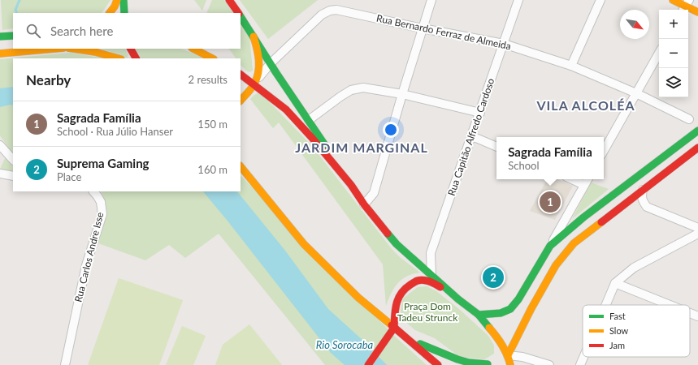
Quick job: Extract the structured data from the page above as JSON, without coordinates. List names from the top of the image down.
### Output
{
  "streets": {
    "street": ["Rua Bernardo Ferraz de Almeida", "Rua Capitão Alfredo Cardoso", "Rua Carlos Andre Isse"]
  },
  "crossings": [
    ["Rua Bernardo Ferraz de Almeida", "Rua Capitão Alfredo Cardoso"]
  ],
  "districts": ["VILA ALCOLÉA", "JARDIM MARGINAL"],
  "water": ["Rio Sorocaba"],
  "parks": ["Praça Dom Tadeu Strunck"],
  "legend": ["Fast", "Slow", "Jam"],
  "north": "bottom right",
  "page": {
    "map_buttons": ["+", "−"],
    "search": "Search here",
    "heading": ["Nearby", "2 results"],
    "list": [
      {
        "mark": "1",
        "name": "Sagrada Família",
        "note": "School · Rua Júlio Hanser",
        "value": "150 m"
      },
      {
        "mark": "2",
        "name": "Suprema Gaming",
        "note": "Place",
        "value": "160 m"
      }
    ],
    "popup": ["Sagrada Família", "School"],
    "pins": ["1", "2"]
  }
}
